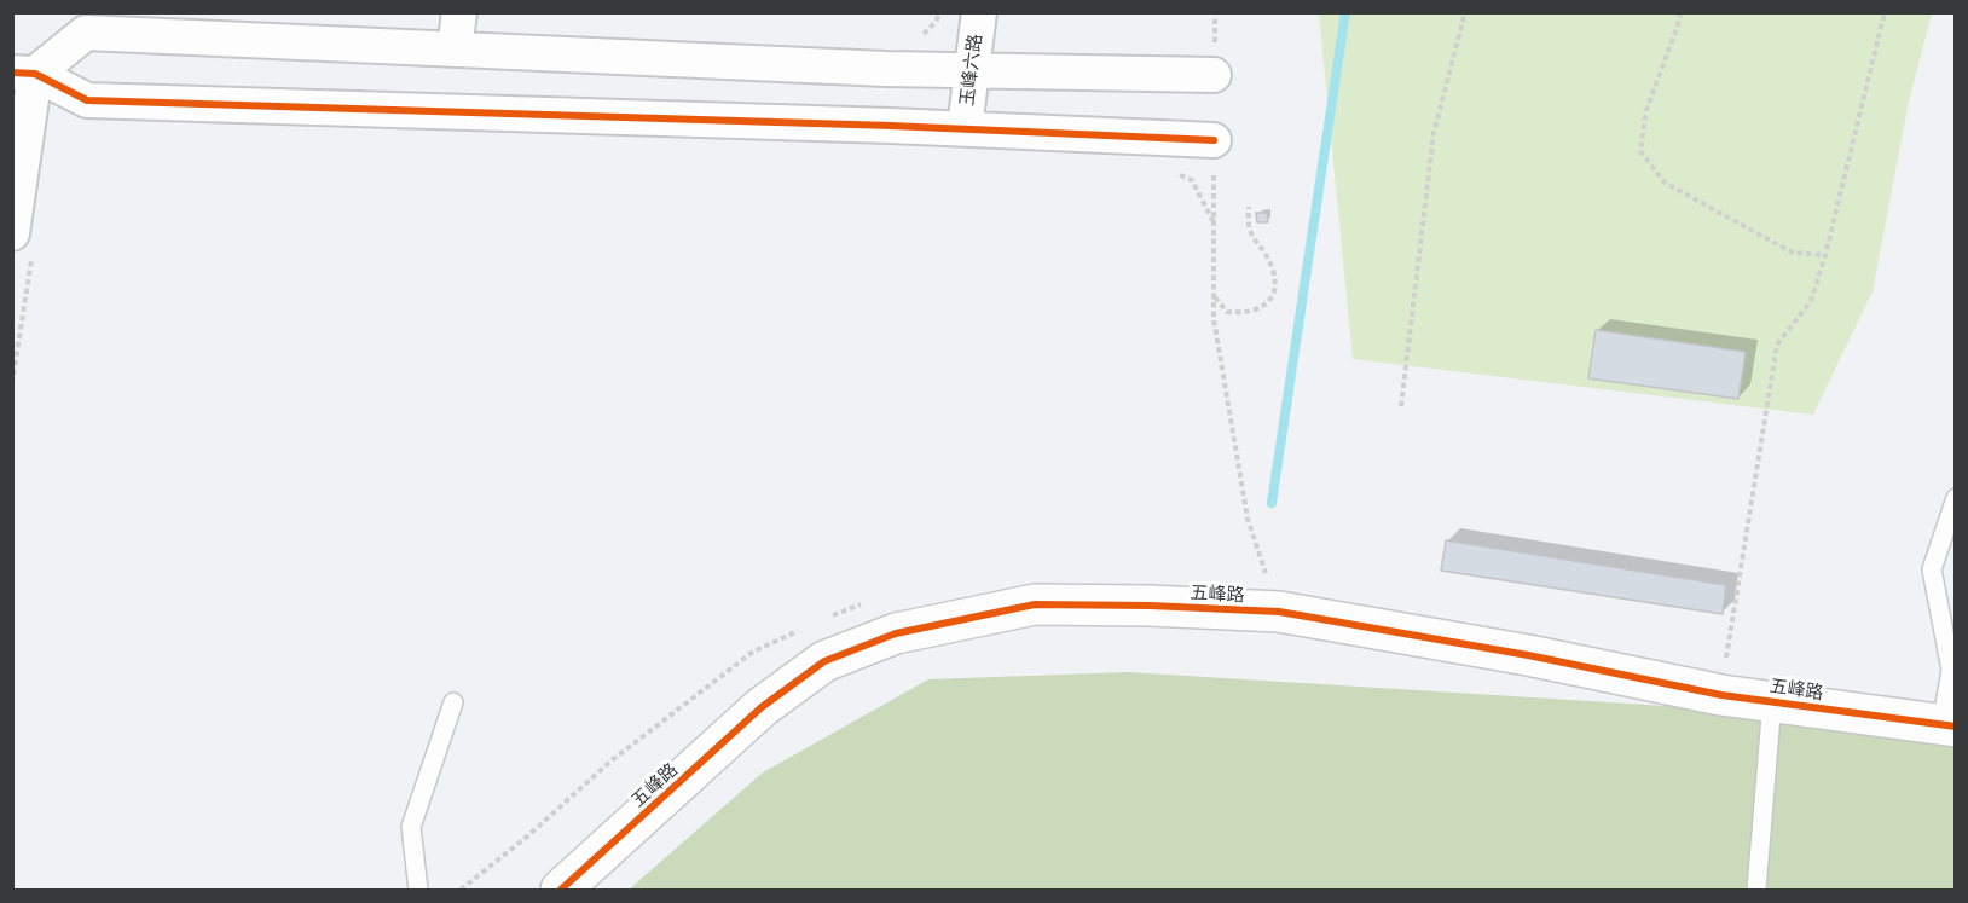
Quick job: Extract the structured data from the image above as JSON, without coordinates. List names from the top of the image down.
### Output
{
  "streets": {
    "street": ["玉峰六路", "五峰路"]
  }
}
